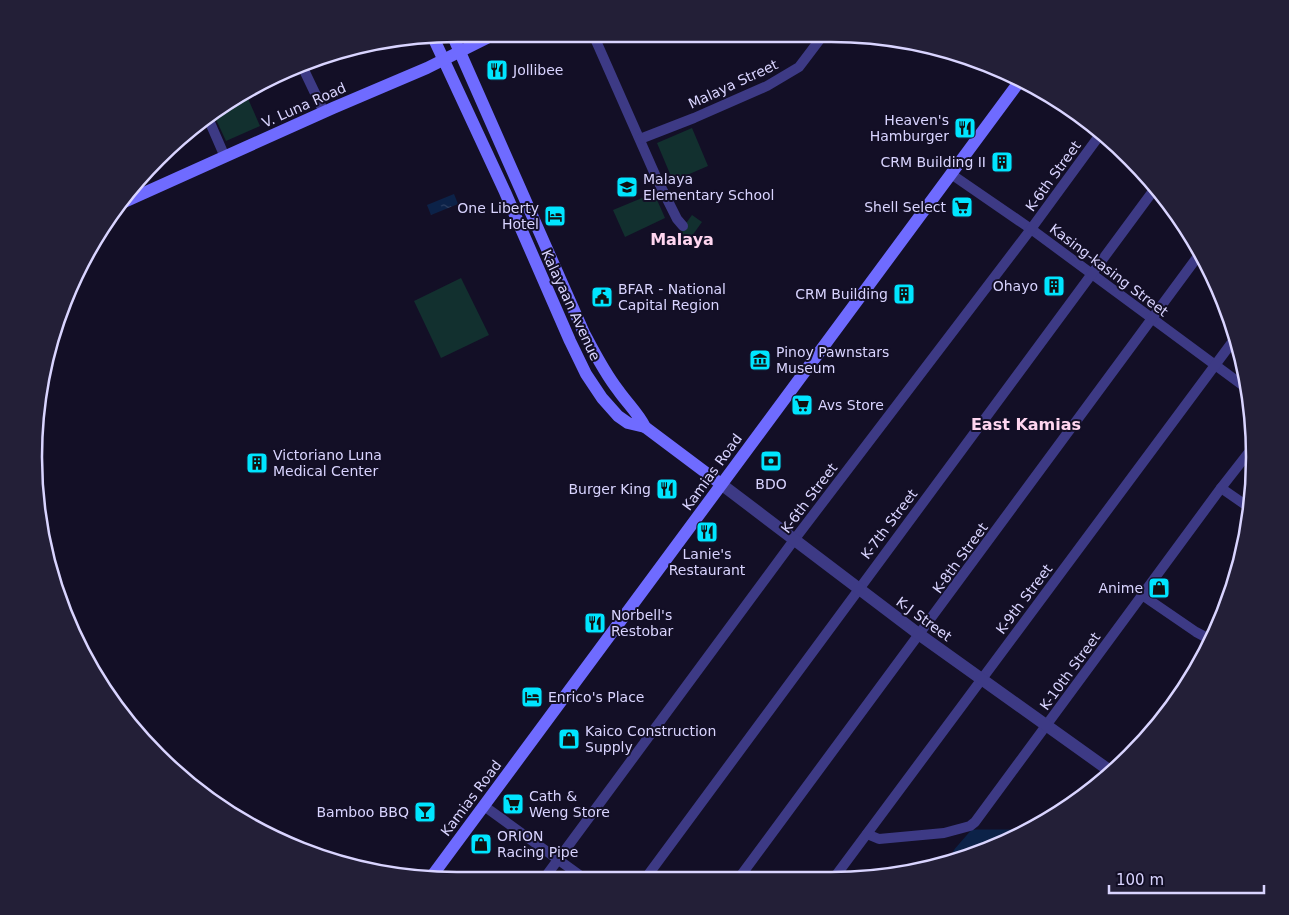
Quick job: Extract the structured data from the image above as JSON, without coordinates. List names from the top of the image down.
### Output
{
  "streets": {
    "main road": ["V. Luna Road", "Kalayaan Avenue", "Kamias Road"],
    "street": [
      "Malaya Street",
      "K-6th Street",
      "Kasing-kasing Street",
      "K-7th Street",
      "K-8th Street",
      "K-9th Street",
      "K-J Street",
      "K-10th Street"
    ]
  },
  "crossings": [
    ["V. Luna Road", "Kalayaan Avenue"],
    ["K-6th Street", "Kasing-kasing Street"],
    ["K-6th Street", "K-J Street"],
    ["Kasing-kasing Street", "Kamias Road"],
    ["Kasing-kasing Street", "K-7th Street"],
    ["Kasing-kasing Street", "K-8th Street"],
    ["Kasing-kasing Street", "K-9th Street"],
    ["Kalayaan Avenue", "Kamias Road"],
    ["Kalayaan Avenue", "K-J Street"],
    ["Kamias Road", "K-J Street"],
    ["K-7th Street", "K-J Street"],
    ["K-8th Street", "K-J Street"],
    ["K-9th Street", "K-J Street"],
    ["K-9th Street", "K-10th Street"],
    ["K-J Street", "K-10th Street"]
  ],
  "districts": ["Malaya", "East Kamias"],
  "places": {
    "restaurant": [
      "Jollibee",
      "Heaven's Hamburger",
      "Burger King",
      "Lanie's Restaurant",
      "Norbell's Restobar"
    ],
    "building": [
      "CRM Building II",
      "Ohayo",
      "CRM Building",
      "Victoriano Luna Medical Center"
    ],
    "school or university": ["Malaya Elementary School"],
    "supermarket": ["Shell Select", "Avs Store", "Cath & Weng Store"],
    "hotel": ["One Liberty Hotel", "Enrico's Place"],
    "public building": ["BFAR - National Capital Region"],
    "museum": ["Pinoy Pawnstars Museum"],
    "bank": ["BDO"],
    "shop": ["Anime", "Kaico Construction Supply", "ORION Racing Pipe"],
    "bar": ["Bamboo BBQ"]
  },
  "scale_bar": "100 m"
}
